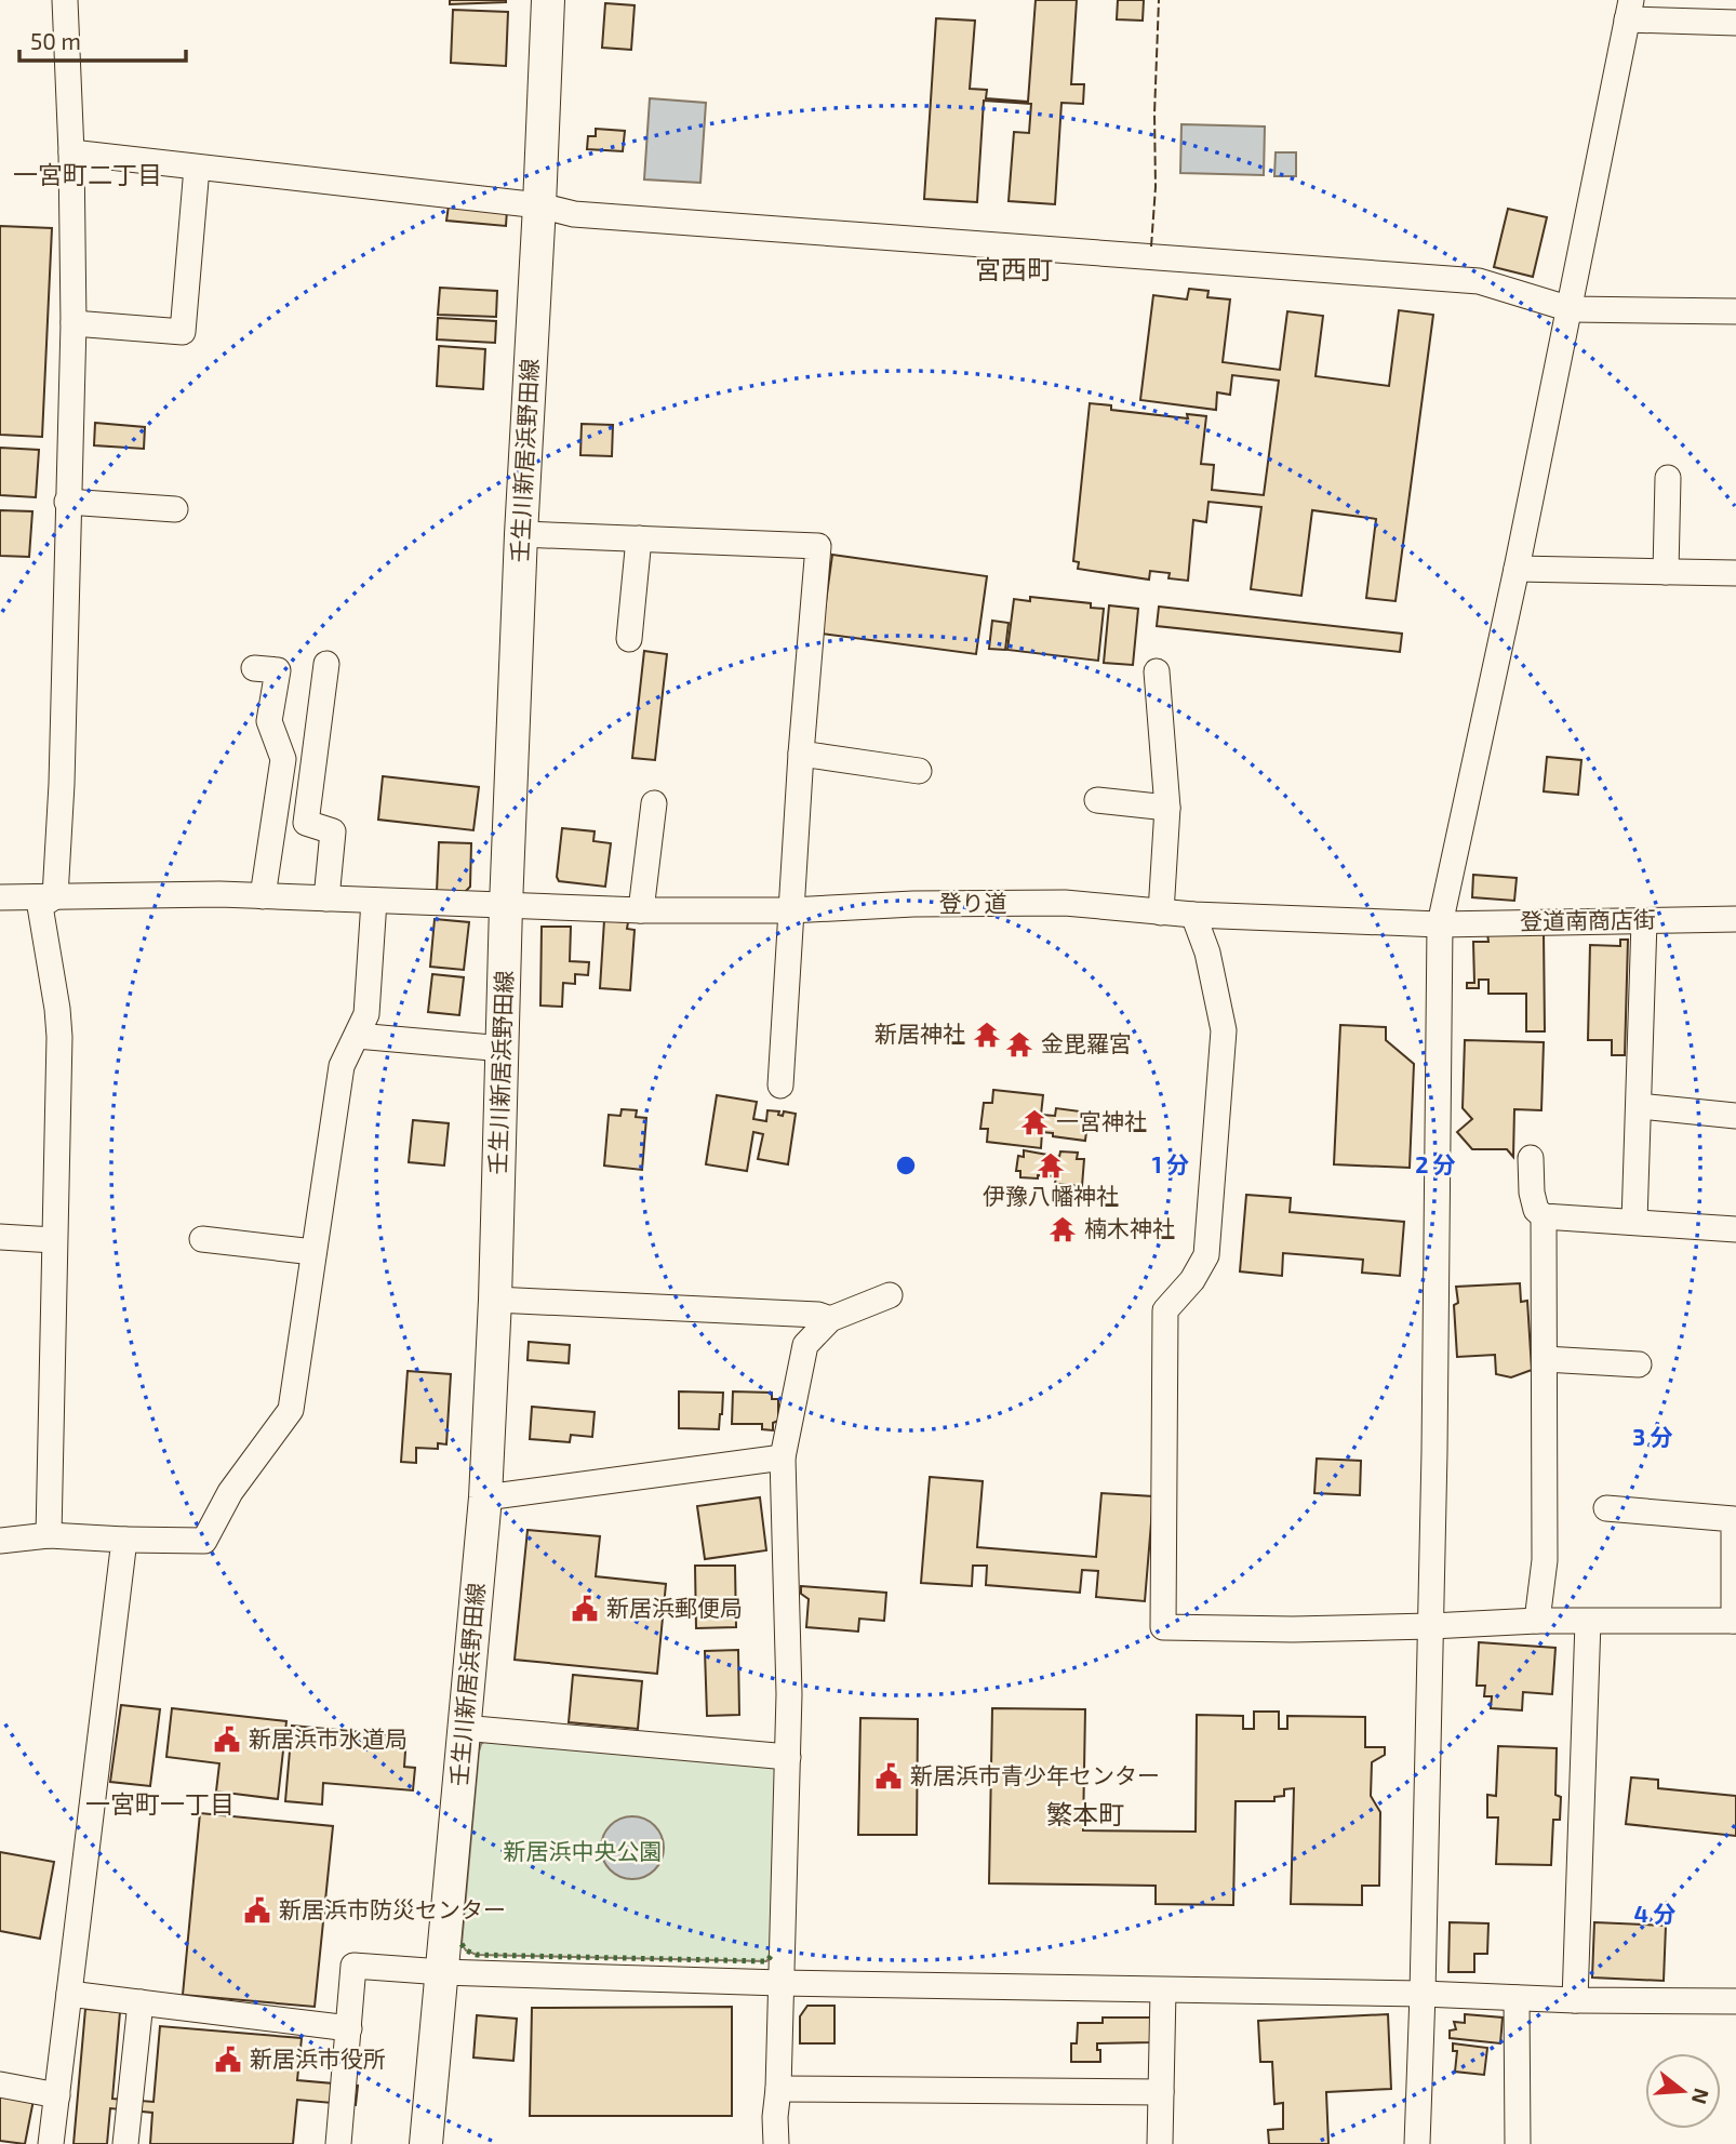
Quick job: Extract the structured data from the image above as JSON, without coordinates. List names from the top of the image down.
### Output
{
  "streets": {
    "main road": ["壬生川新居浜野田線"],
    "street": ["登り道", "登道南商店街"]
  },
  "crossings": [
    ["壬生川新居浜野田線", "登り道"],
    ["登り道", "登道南商店街"]
  ],
  "districts": [
    "一宮町二丁目",
    "宮西町",
    "一宮町一丁目",
    "繁本町"
  ],
  "parks": ["新居浜中央公園"],
  "places": {
    "temple": [
      "新居神社",
      "金毘羅宮",
      "一宮神社",
      "伊豫八幡神社",
      "楠木神社"
    ],
    "public building": [
      "新居浜郵便局",
      "新居浜市水道局",
      "新居浜市青少年センター",
      "新居浜市防災センター",
      "新居浜市役所"
    ]
  },
  "scale_bar": "50 m",
  "north": "right",
  "rings": [
    "1 分",
    "2 分",
    "3 分",
    "4 分"
  ]
}
